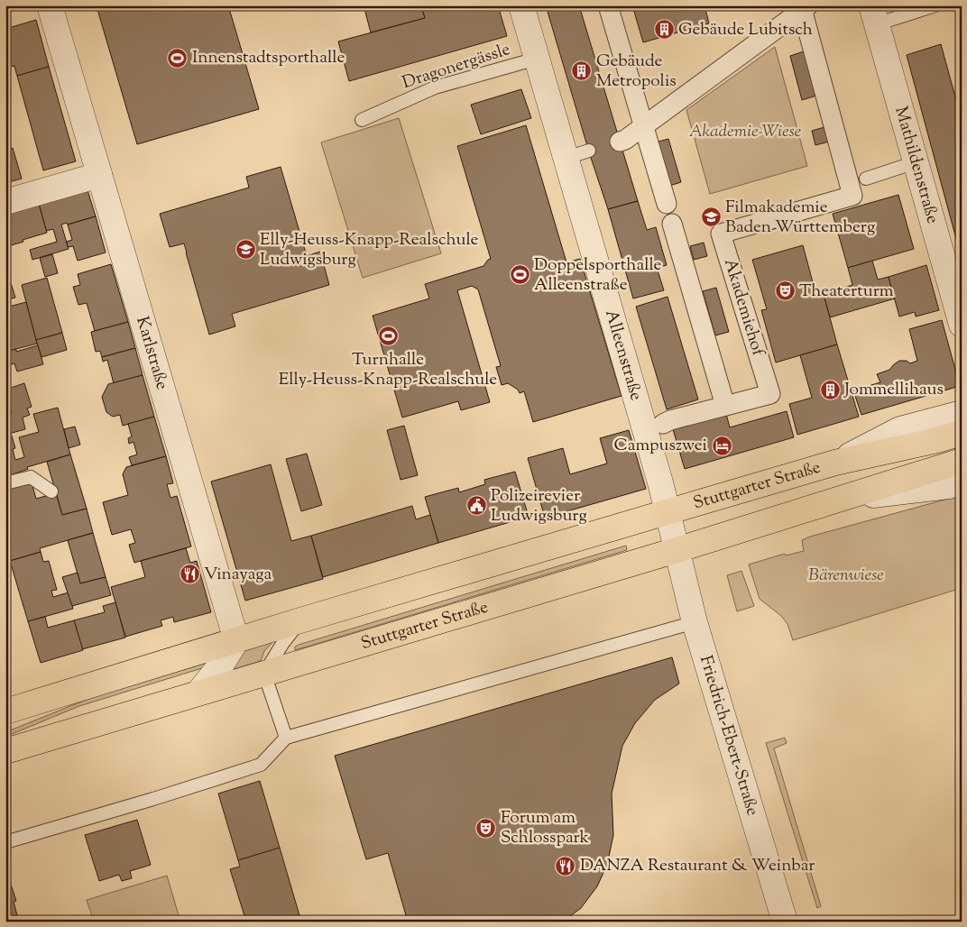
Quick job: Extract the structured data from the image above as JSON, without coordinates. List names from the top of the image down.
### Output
{
  "streets": {
    "main road": ["Stuttgarter Straße"],
    "street": [
      "Mathildenstraße",
      "Akademiehof",
      "Karlstraße",
      "Alleenstraße",
      "Friedrich-Ebert-Straße"
    ],
    "lane": ["Dragonergässle"]
  },
  "crossings": [
    ["Dragonergässle", "Alleenstraße"],
    ["Karlstraße", "Stuttgarter Straße"],
    ["Alleenstraße", "Stuttgarter Straße"],
    ["Alleenstraße", "Friedrich-Ebert-Straße"],
    ["Stuttgarter Straße", "Friedrich-Ebert-Straße"]
  ],
  "parks": ["Akademie-Wiese", "Bärenwiese"],
  "places": {
    "building": ["Gebäude Lubitsch", "Gebäude Metropolis", "Jommellihaus"],
    "sports": ["Innenstadtsporthalle", "Doppelsporthalle Alleenstraße", "Turnhalle Elly-Heuss-Knapp-Realschule"],
    "school or university": ["Filmakademie Baden-Württemberg", "Elly-Heuss-Knapp-Realschule Ludwigsburg"],
    "theatre": ["Theaterturm", "Forum am Schlosspark"],
    "hotel": ["Campuszwei"],
    "public building": ["Polizeirevier Ludwigsburg"],
    "restaurant": ["Vinayaga", "DANZA Restaurant & Weinbar"]
  }
}
